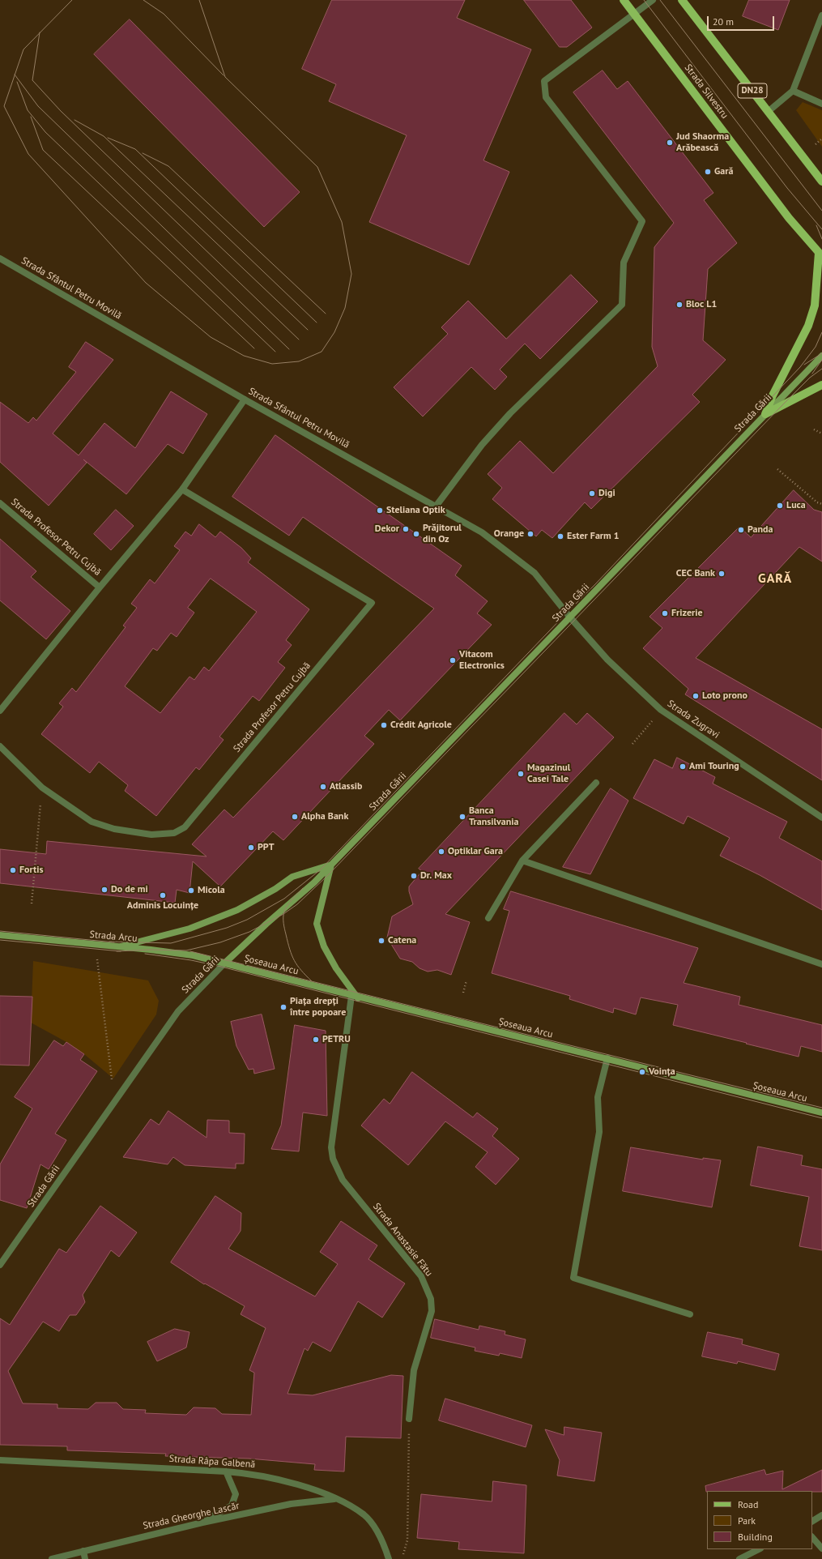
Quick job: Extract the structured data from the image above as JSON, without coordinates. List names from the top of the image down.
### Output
{
  "streets": {
    "main road": [
      "DN28",
      "Strada Silvestru",
      "Strada Gării",
      "Strada Arcu",
      "Șoseaua Arcu"
    ],
    "street": [
      "Strada Sfântul Petru Movilă",
      "Strada Profesor Petru Cujbă",
      "Strada Zugravi",
      "Strada Anastasie Fătu",
      "Strada Râpa Galbenă",
      "Strada Gheorghe Lascăr"
    ]
  },
  "crossings": [
    ["Strada Sfântul Petru Movilă", "Strada Gării"],
    ["Strada Sfântul Petru Movilă", "Strada Profesor Petru Cujbă"],
    ["Strada Sfântul Petru Movilă", "Strada Zugravi"],
    ["Strada Gării", "Strada Zugravi"],
    ["Strada Gării", "Strada Arcu"],
    ["Strada Gării", "Șoseaua Arcu"],
    ["Strada Arcu", "Șoseaua Arcu"],
    ["Șoseaua Arcu", "Strada Anastasie Fătu"],
    ["Strada Râpa Galbenă", "Strada Gheorghe Lascăr"]
  ],
  "districts": ["GARĂ"],
  "places": [
    "Jud Shaorma Arăbească",
    "Gară",
    "Bloc L1",
    "Digi",
    "Luca",
    "Steliana Optik",
    "Dekor",
    "Panda",
    "Prăjitorul din Oz",
    "Orange",
    "Ester Farm 1",
    "CEC Bank",
    "Frizerie",
    "Vitacom Electronics",
    "Loto prono",
    "Crédit Agricole",
    "Ami Touring",
    "Magazinul Casei Tale",
    "Atlassib",
    "Alpha Bank",
    "Banca Transilvania",
    "PPT",
    "Optiklar Gara",
    "Fortis",
    "Dr. Max",
    "Do de mi",
    "Micola",
    "Adminis Locuințe",
    "Catena",
    "Piața drepți între popoare",
    "PETRU",
    "Voința"
  ],
  "legend": ["Road", "Park", "Building"],
  "scale_bar": "20 m"
}
